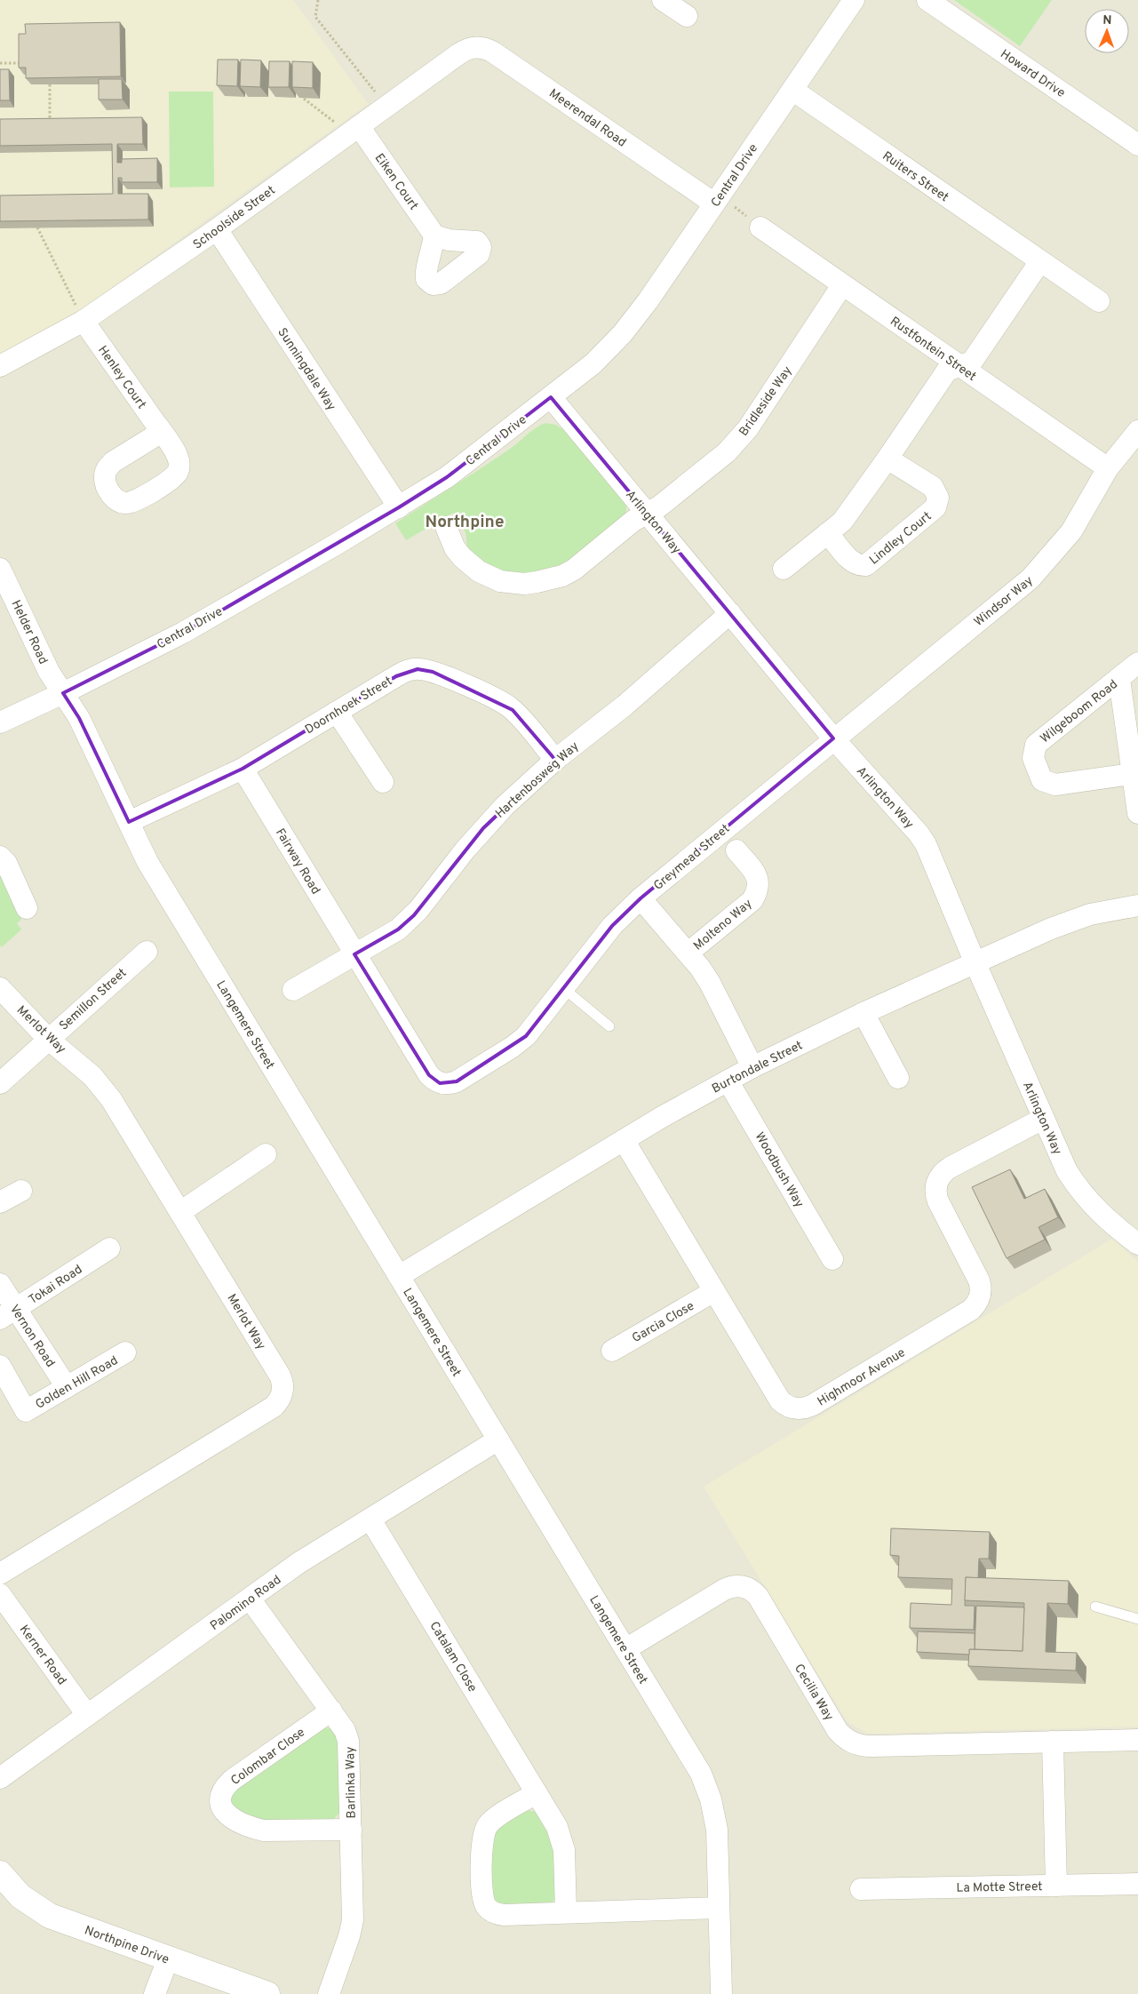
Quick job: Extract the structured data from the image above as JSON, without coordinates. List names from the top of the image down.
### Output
{
  "streets": {
    "street": [
      "Howard Drive",
      "Meerendal Road",
      "Central Drive",
      "Ruiters Street",
      "Eiken Court",
      "Schoolside Street",
      "Rustfontein Street",
      "Sunningdale Way",
      "Henley Court",
      "Bridleside Way",
      "Arlington Way",
      "Lindley Court",
      "Windsor Way",
      "Helder Road",
      "Doornhoek Street",
      "Wilgeboom Road",
      "Hartenbosweg Way",
      "Greymead Street",
      "Fairway Road",
      "Molteno Way",
      "Semillon Street",
      "Langemere Street",
      "Merlot Way",
      "Burtondale Street",
      "Woodbush Way",
      "Tokai Road",
      "Garcia Close",
      "Vernon Road",
      "Highmoor Avenue",
      "Golden Hill Road",
      "Palomino Road",
      "Kerner Road",
      "Catalam Close",
      "Cecilia Way",
      "Colombar Close",
      "Barlinka Way",
      "La Motte Street",
      "Northpine Drive"
    ]
  },
  "crossings": [
    ["Meerendal Road", "Central Drive"],
    ["Meerendal Road", "Schoolside Street"],
    ["Central Drive", "Ruiters Street"],
    ["Central Drive", "Sunningdale Way"],
    ["Central Drive", "Arlington Way"],
    ["Central Drive", "Helder Road"],
    ["Central Drive", "Langemere Street"],
    ["Eiken Court", "Schoolside Street"],
    ["Schoolside Street", "Sunningdale Way"],
    ["Schoolside Street", "Henley Court"],
    ["Rustfontein Street", "Bridleside Way"],
    ["Rustfontein Street", "Windsor Way"],
    ["Bridleside Way", "Arlington Way"],
    ["Arlington Way", "Windsor Way"],
    ["Arlington Way", "Hartenbosweg Way"],
    ["Arlington Way", "Greymead Street"],
    ["Arlington Way", "Burtondale Street"],
    ["Arlington Way", "Highmoor Avenue"],
    ["Windsor Way", "Greymead Street"],
    ["Helder Road", "Langemere Street"],
    ["Doornhoek Street", "Hartenbosweg Way"],
    ["Doornhoek Street", "Fairway Road"],
    ["Doornhoek Street", "Langemere Street"],
    ["Hartenbosweg Way", "Fairway Road"],
    ["Greymead Street", "Fairway Road"],
    ["Greymead Street", "Molteno Way"],
    ["Molteno Way", "Burtondale Street"],
    ["Semillon Street", "Merlot Way"],
    ["Langemere Street", "Burtondale Street"],
    ["Langemere Street", "Palomino Road"],
    ["Langemere Street", "Cecilia Way"],
    ["Burtondale Street", "Woodbush Way"],
    ["Burtondale Street", "Highmoor Avenue"],
    ["Tokai Road", "Vernon Road"],
    ["Garcia Close", "Highmoor Avenue"],
    ["Vernon Road", "Golden Hill Road"],
    ["Palomino Road", "Kerner Road"],
    ["Palomino Road", "Catalam Close"],
    ["Palomino Road", "Barlinka Way"],
    ["Colombar Close", "Barlinka Way"]
  ],
  "districts": ["Northpine"],
  "north": "top"
}
